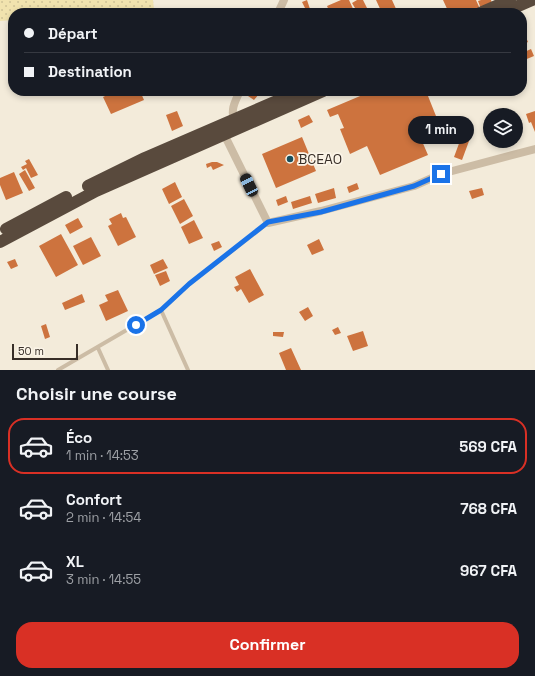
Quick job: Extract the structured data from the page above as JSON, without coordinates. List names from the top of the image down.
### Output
{
  "places": ["BCEAO"],
  "scale_bar": "50 m",
  "page": {
    "banner": ["Départ", "Destination"],
    "bubble": "1 min",
    "scale": "50 m",
    "heading": "Choisir une course",
    "list": [
      {
        "name": "Éco",
        "note": "1 min · 14:53",
        "value": "569 CFA"
      },
      {
        "name": "Confort",
        "note": "2 min · 14:54",
        "value": "768 CFA"
      },
      {
        "name": "XL",
        "note": "3 min · 14:55",
        "value": "967 CFA"
      }
    ],
    "buttons": "Confirmer"
  }
}
